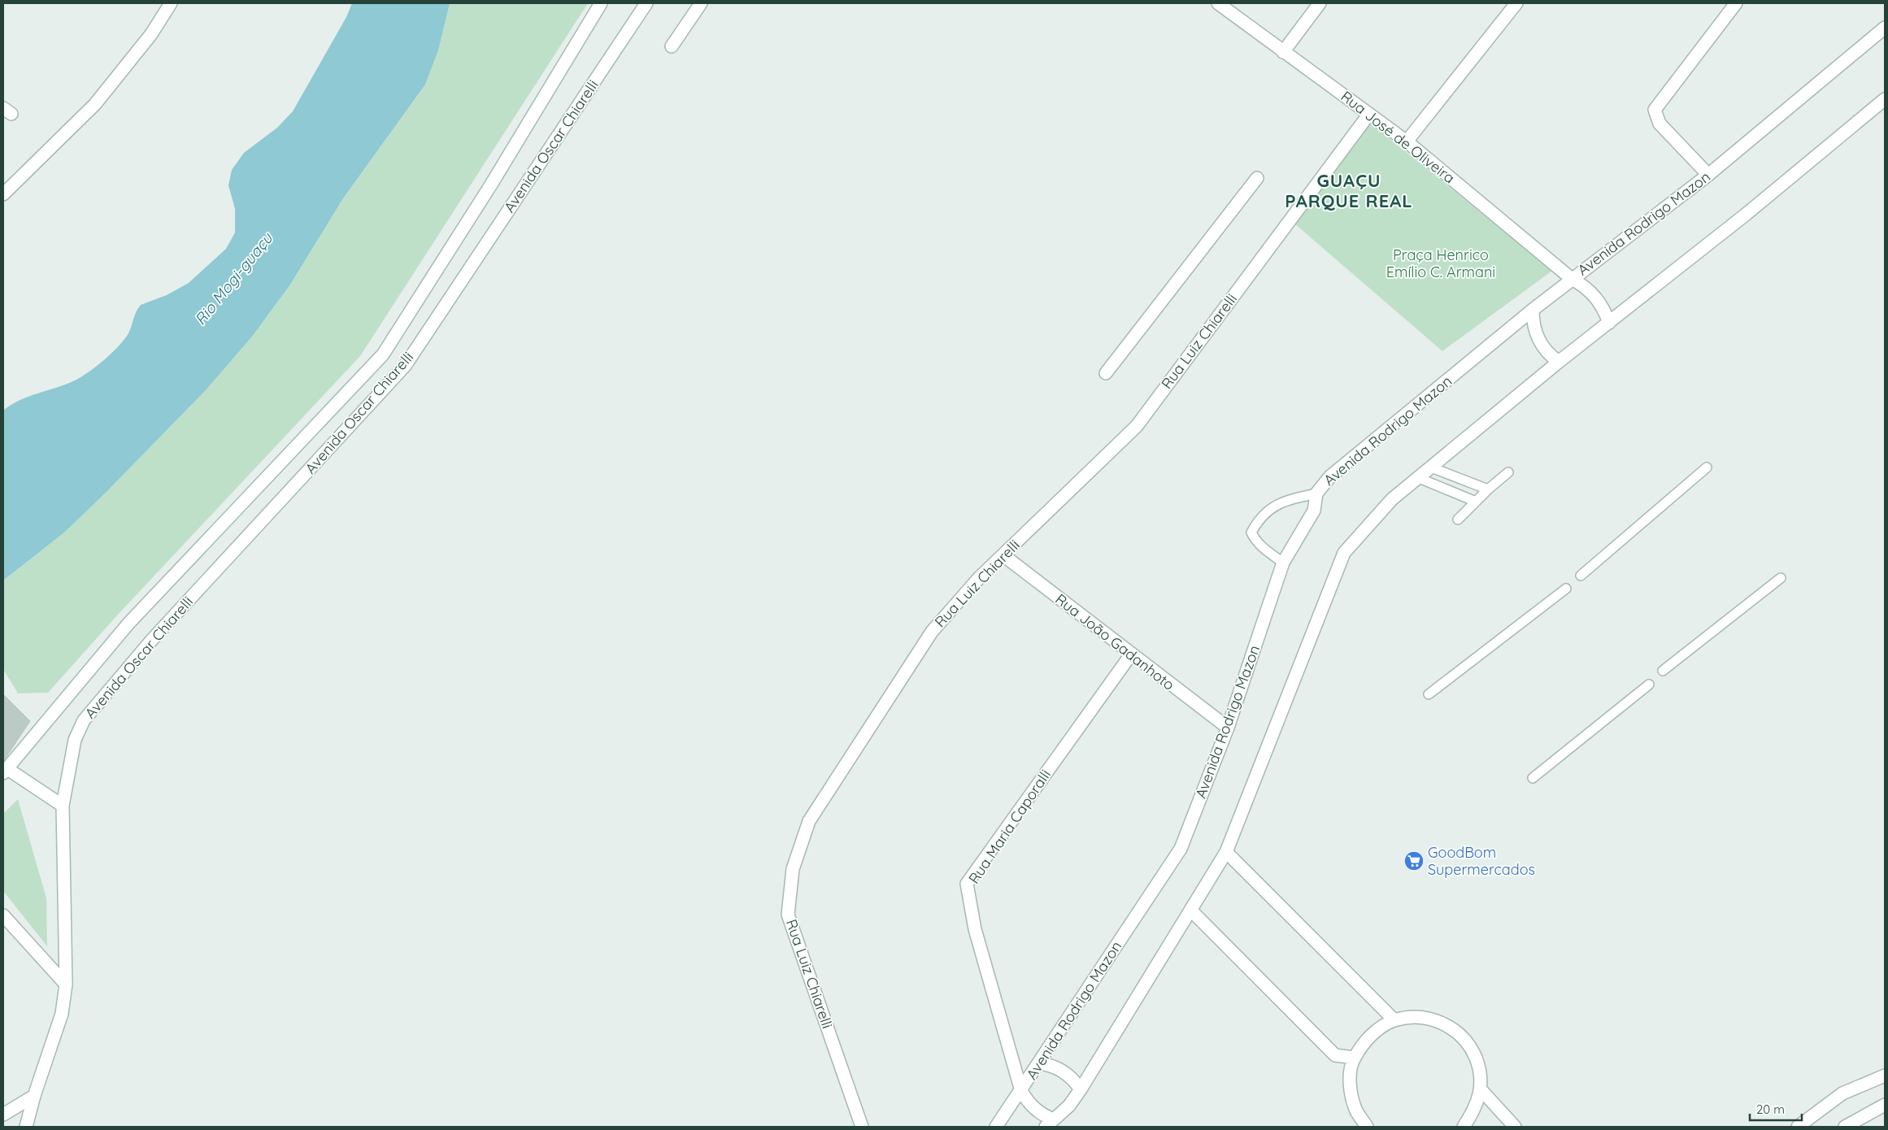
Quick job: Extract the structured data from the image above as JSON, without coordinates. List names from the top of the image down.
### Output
{
  "streets": {
    "street": [
      "Rua José de Oliveira",
      "Avenida Oscar Chiarelli",
      "Avenida Rodrigo Mazon",
      "Rua Luiz Chiarelli",
      "Rua João Gadanhoto",
      "Rua Maria Caporalli"
    ]
  },
  "crossings": [
    ["Rua José de Oliveira", "Avenida Rodrigo Mazon"],
    ["Rua José de Oliveira", "Rua Luiz Chiarelli"],
    ["Avenida Rodrigo Mazon", "Rua João Gadanhoto"],
    ["Avenida Rodrigo Mazon", "Rua Maria Caporalli"],
    ["Rua Luiz Chiarelli", "Rua João Gadanhoto"],
    ["Rua João Gadanhoto", "Rua Maria Caporalli"]
  ],
  "districts": ["GUAÇU PARQUE REAL"],
  "water": ["Rio Mogi-guaçu"],
  "parks": ["Praça Henrico Emílio C. Armani"],
  "places": {
    "supermarket": ["GoodBom Supermercados"]
  },
  "scale_bar": "20 m"
}
